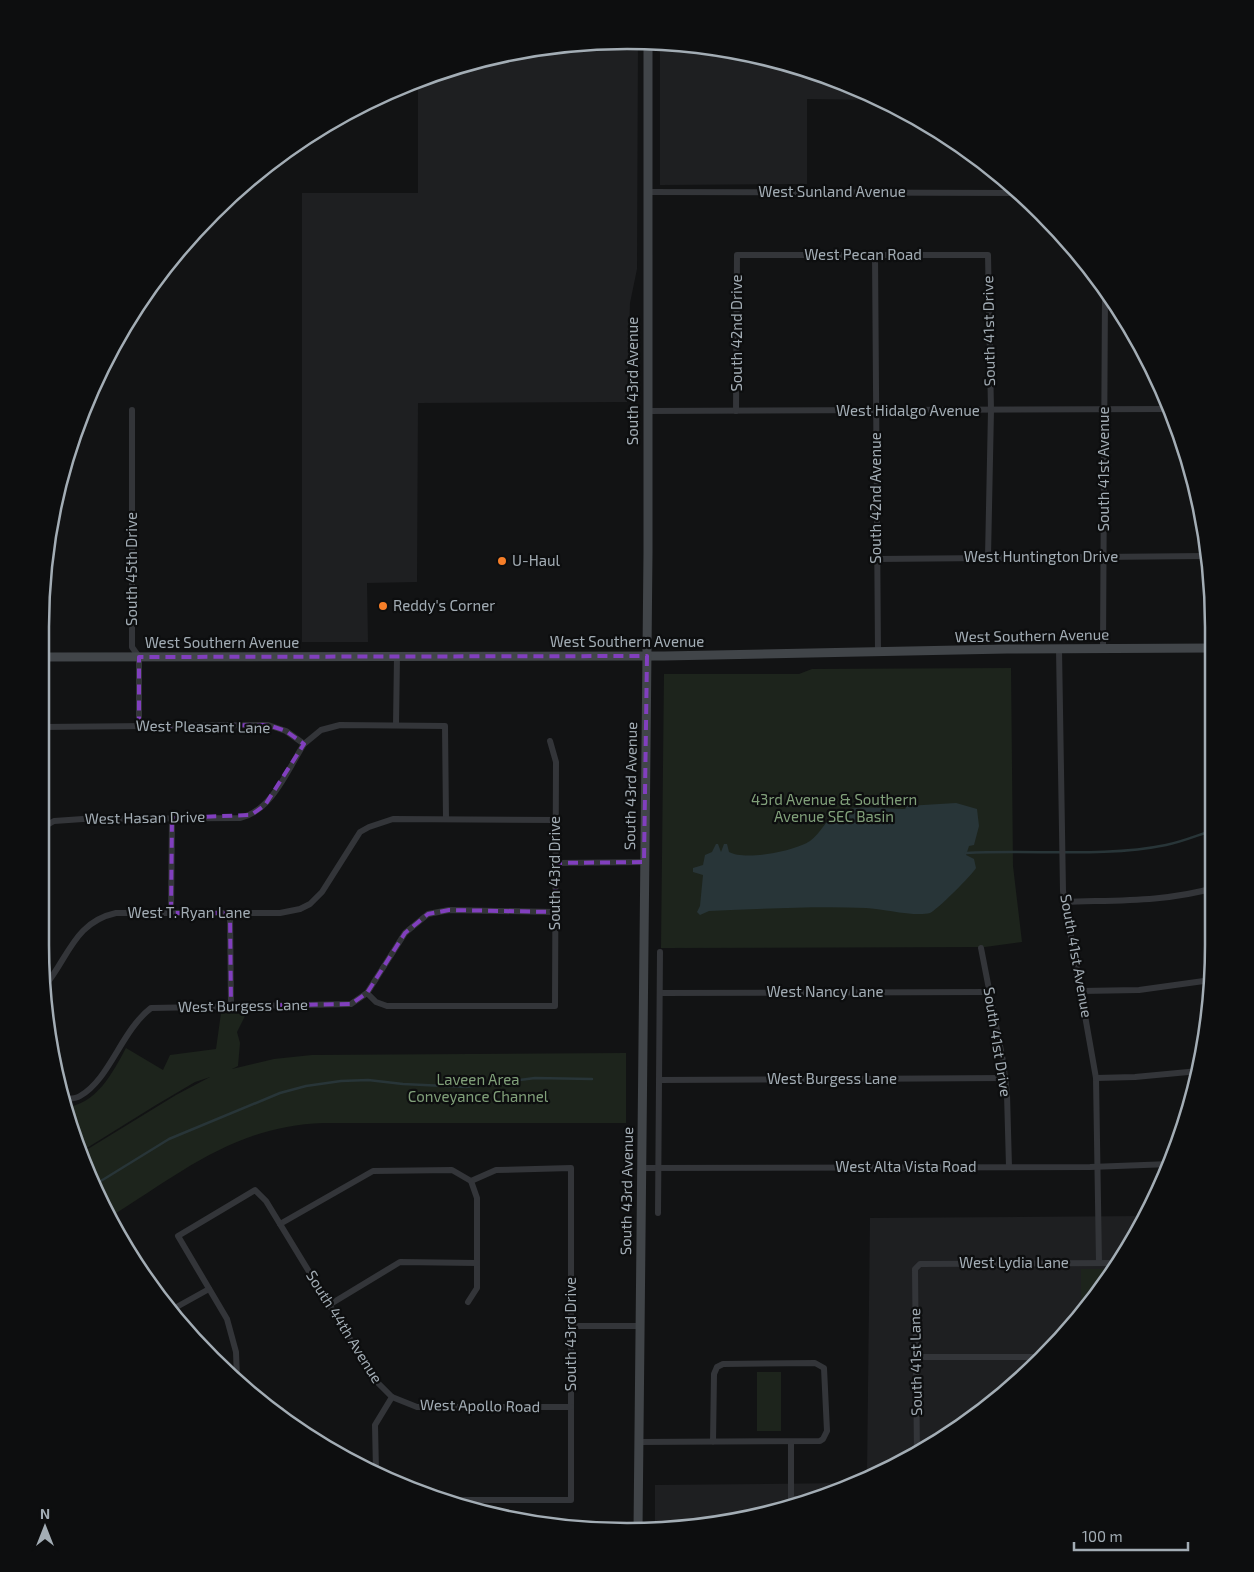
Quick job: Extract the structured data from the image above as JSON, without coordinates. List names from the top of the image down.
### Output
{
  "streets": {
    "main road": ["South 43rd Avenue", "West Southern Avenue"],
    "street": [
      "West Sunland Avenue",
      "West Pecan Road",
      "South 41st Drive",
      "South 42nd Drive",
      "West Hidalgo Avenue",
      "South 41st Avenue",
      "South 42nd Avenue",
      "West Huntington Drive",
      "South 45th Drive",
      "West Pleasant Lane",
      "West Hasan Drive",
      "South 43rd Drive",
      "West T. Ryan Lane",
      "West Nancy Lane",
      "West Burgess Lane",
      "West Alta Vista Road",
      "West Lydia Lane",
      "South 44th Avenue",
      "South 41st Lane",
      "West Apollo Road"
    ]
  },
  "crossings": [
    ["West Sunland Avenue", "South 43rd Avenue"],
    ["West Pecan Road", "South 41st Drive"],
    ["West Pecan Road", "South 42nd Drive"],
    ["West Pecan Road", "South 42nd Avenue"],
    ["South 41st Drive", "West Hidalgo Avenue"],
    ["South 41st Drive", "West Huntington Drive"],
    ["South 41st Drive", "West Nancy Lane"],
    ["South 41st Drive", "West Burgess Lane"],
    ["South 41st Drive", "West Alta Vista Road"],
    ["South 42nd Drive", "West Hidalgo Avenue"],
    ["South 43rd Avenue", "West Hidalgo Avenue"],
    ["South 43rd Avenue", "West Southern Avenue"],
    ["South 43rd Avenue", "West Nancy Lane"],
    ["South 43rd Avenue", "West Burgess Lane"],
    ["South 43rd Avenue", "West Alta Vista Road"],
    ["West Hidalgo Avenue", "South 41st Avenue"],
    ["West Hidalgo Avenue", "South 42nd Avenue"],
    ["South 41st Avenue", "West Huntington Drive"],
    ["South 41st Avenue", "West Southern Avenue"],
    ["South 41st Avenue", "West Alta Vista Road"],
    ["South 41st Avenue", "West Lydia Lane"],
    ["South 42nd Avenue", "West Huntington Drive"],
    ["South 42nd Avenue", "West Southern Avenue"],
    ["South 45th Drive", "West Southern Avenue"],
    ["South 45th Drive", "West Pleasant Lane"],
    ["West Pleasant Lane", "West Hasan Drive"],
    ["South 43rd Drive", "West Burgess Lane"],
    ["South 43rd Drive", "West Apollo Road"],
    ["West Lydia Lane", "South 41st Lane"],
    ["South 44th Avenue", "West Apollo Road"]
  ],
  "parks": ["43rd Avenue & Southern Avenue SEC Basin", "Laveen Area Conveyance Channel"],
  "places": ["U-Haul", "Reddy's Corner"],
  "scale_bar": "100 m",
  "north": "top"
}
